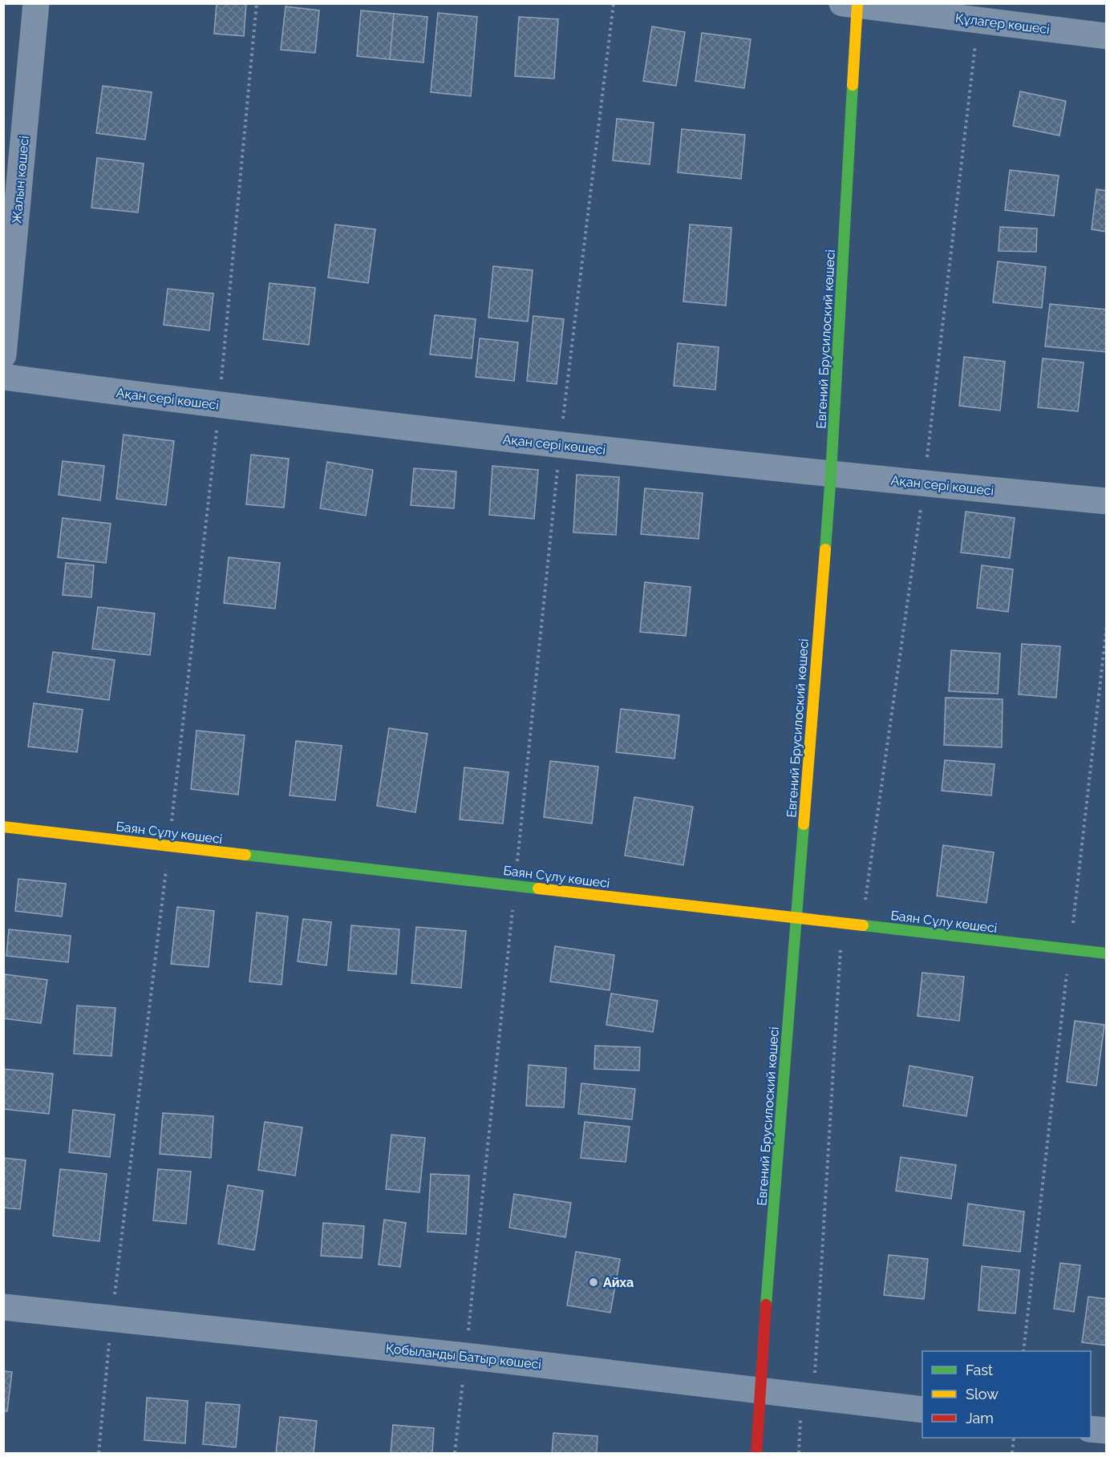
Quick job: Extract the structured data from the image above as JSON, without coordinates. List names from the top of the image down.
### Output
{
  "streets": {
    "main road": ["Евгений Брусилоский көшесі", "Баян Сұлу көшесі"],
    "street": [
      "Құлагер көшесі",
      "Жалын көшесі",
      "Ақан сері көшесі",
      "Қобыланды Батыр көшесі"
    ]
  },
  "crossings": [
    ["Құлагер көшесі", "Евгений Брусилоский көшесі"],
    ["Евгений Брусилоский көшесі", "Ақан сері көшесі"],
    ["Евгений Брусилоский көшесі", "Баян Сұлу көшесі"],
    ["Евгений Брусилоский көшесі", "Қобыланды Батыр көшесі"]
  ],
  "places": ["Айха"],
  "legend": ["Fast", "Slow", "Jam"]
}
